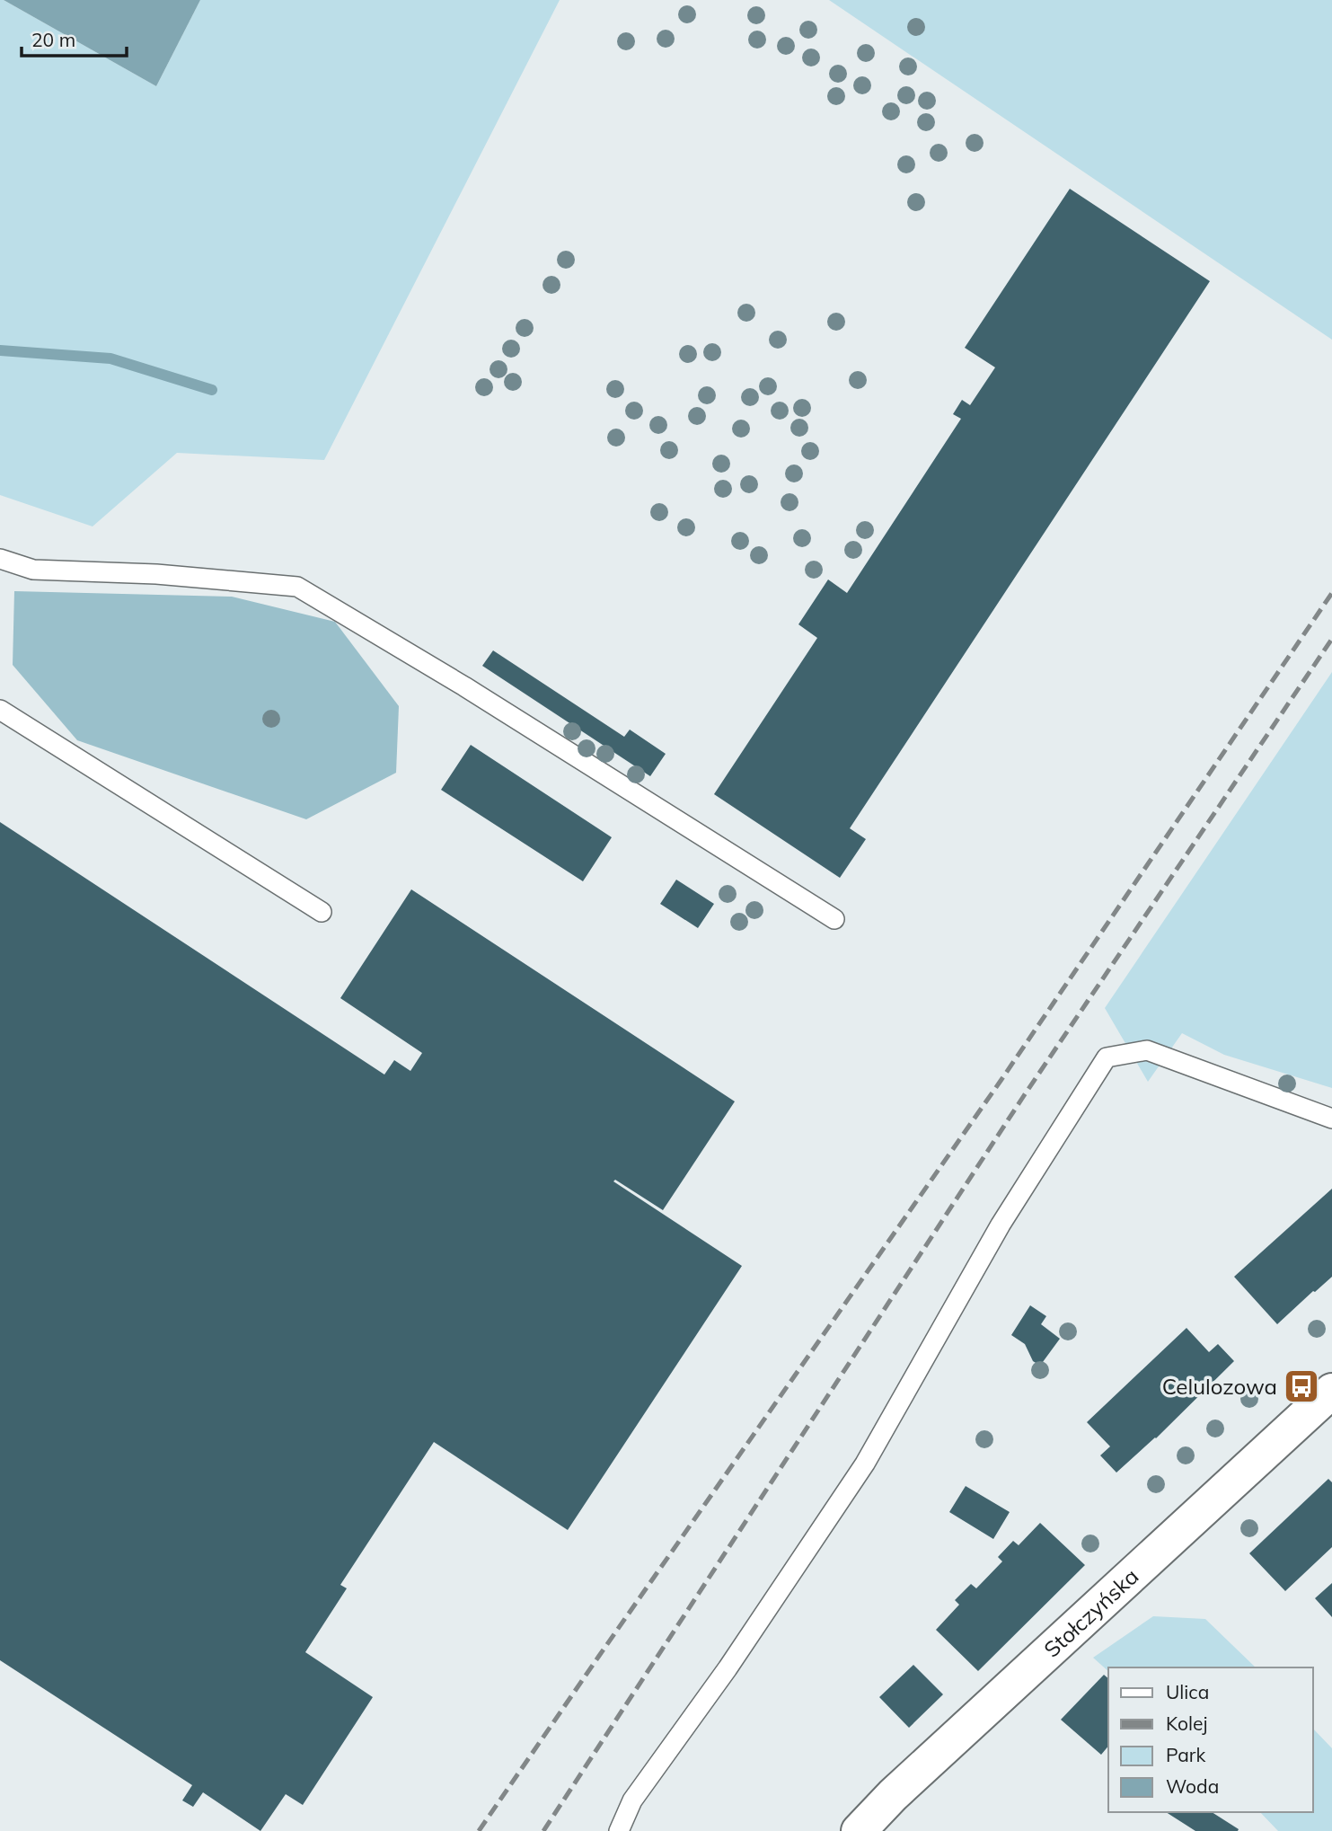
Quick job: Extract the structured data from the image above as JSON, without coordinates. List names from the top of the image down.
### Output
{
  "streets": {
    "street": ["Stołczyńska"]
  },
  "places": {
    "bus stop": ["Celulozowa"]
  },
  "legend": [
    "Ulica",
    "Kolej",
    "Park",
    "Woda"
  ],
  "scale_bar": "20 m"
}
